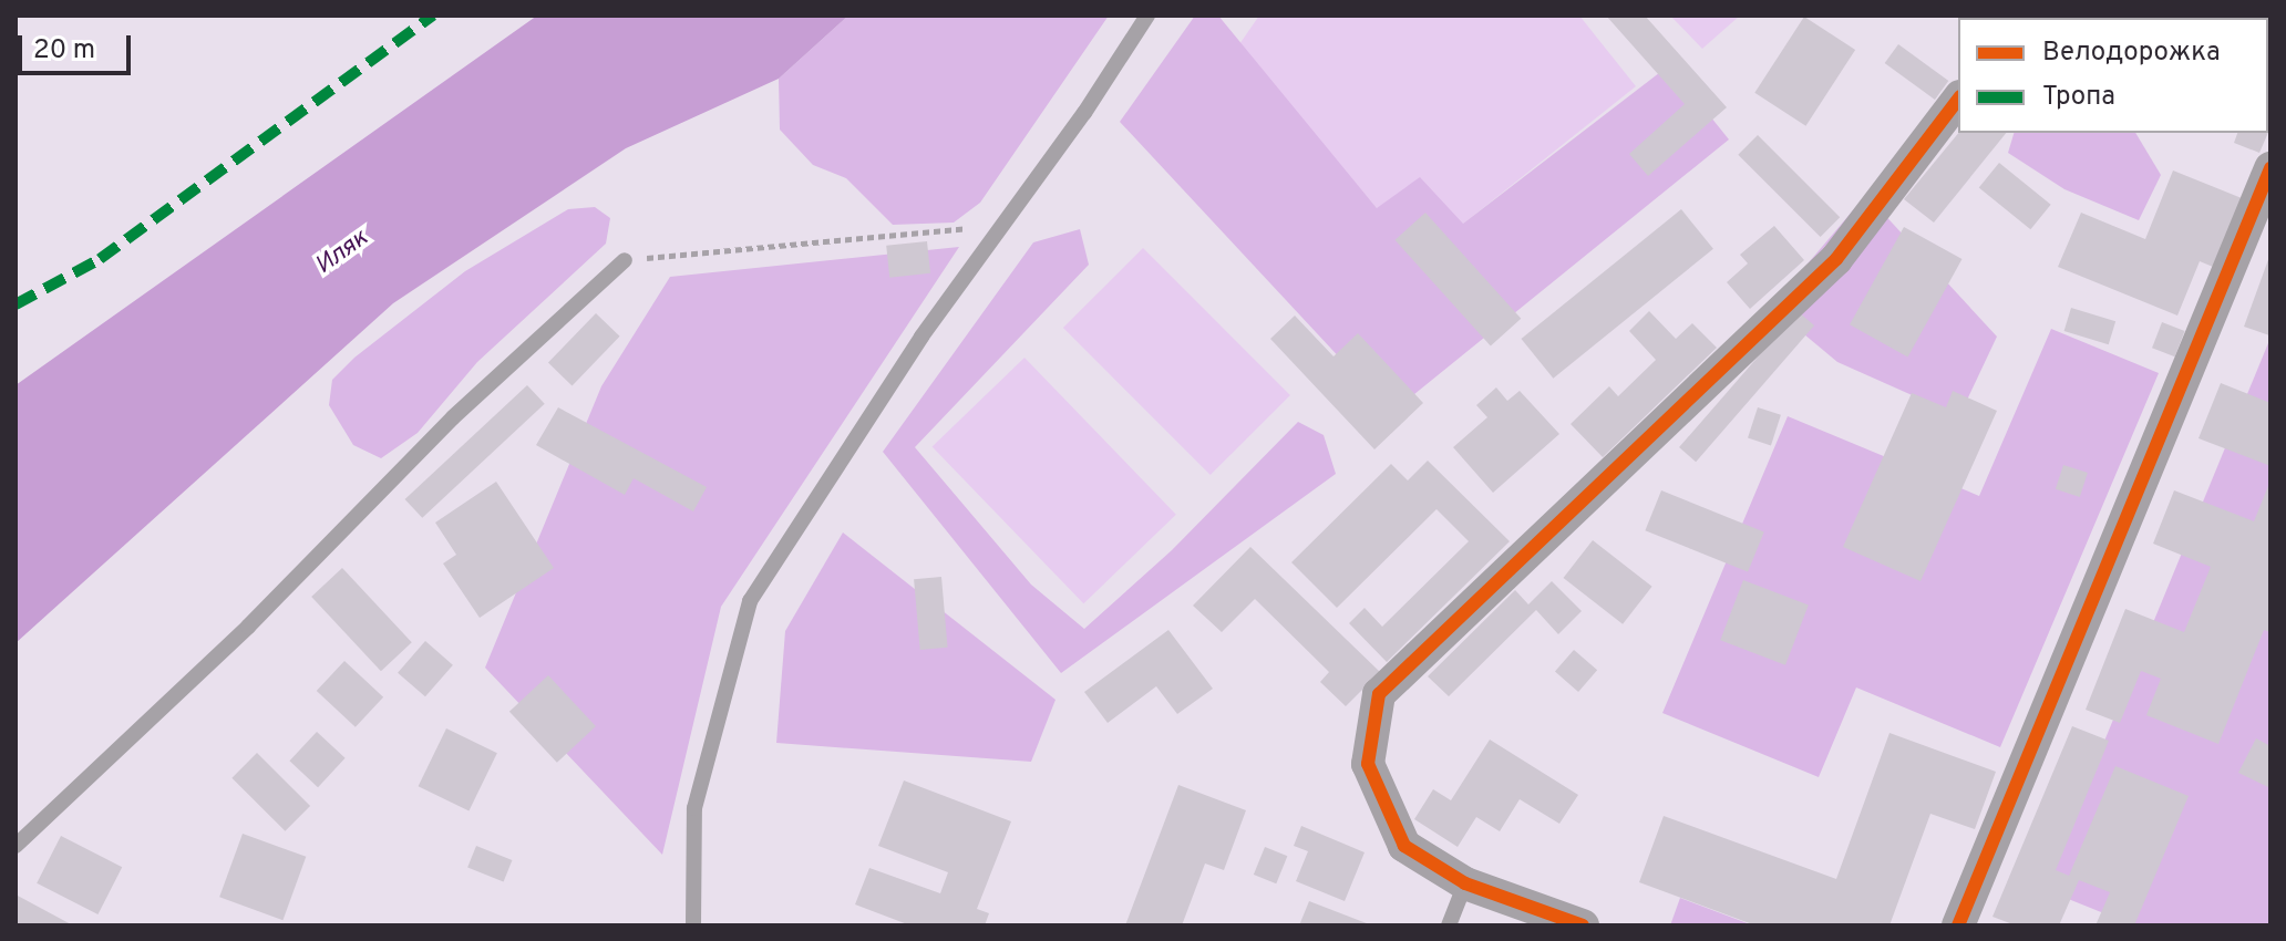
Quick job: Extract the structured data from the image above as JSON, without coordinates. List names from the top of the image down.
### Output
{
  "water": ["Иляк"],
  "legend": ["Велодорожка", "Тропа"],
  "scale_bar": "20 m"
}
